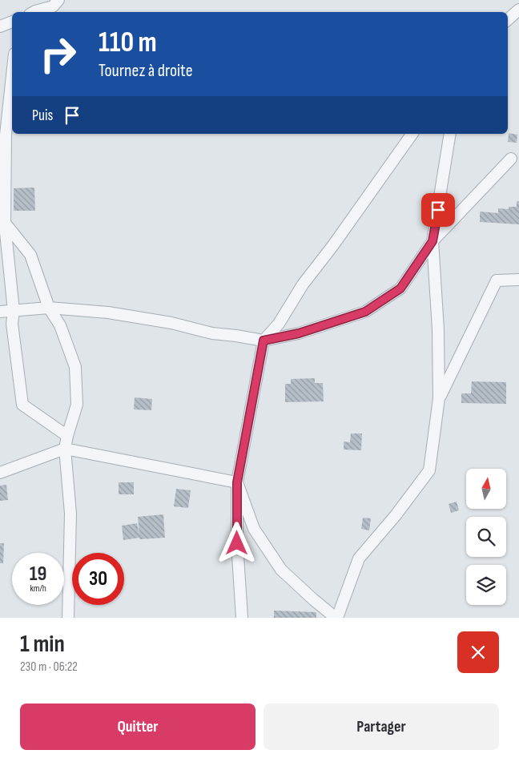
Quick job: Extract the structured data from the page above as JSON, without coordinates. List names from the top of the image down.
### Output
{
  "north": "top",
  "page": {
    "turn": ["110 m", "Tournez à droite"],
    "then": "Puis",
    "speed": "19 km/h",
    "limit": "30",
    "heading": ["1 min", "230 m · 06:22"],
    "buttons": ["Quitter", "Partager"]
  }
}
